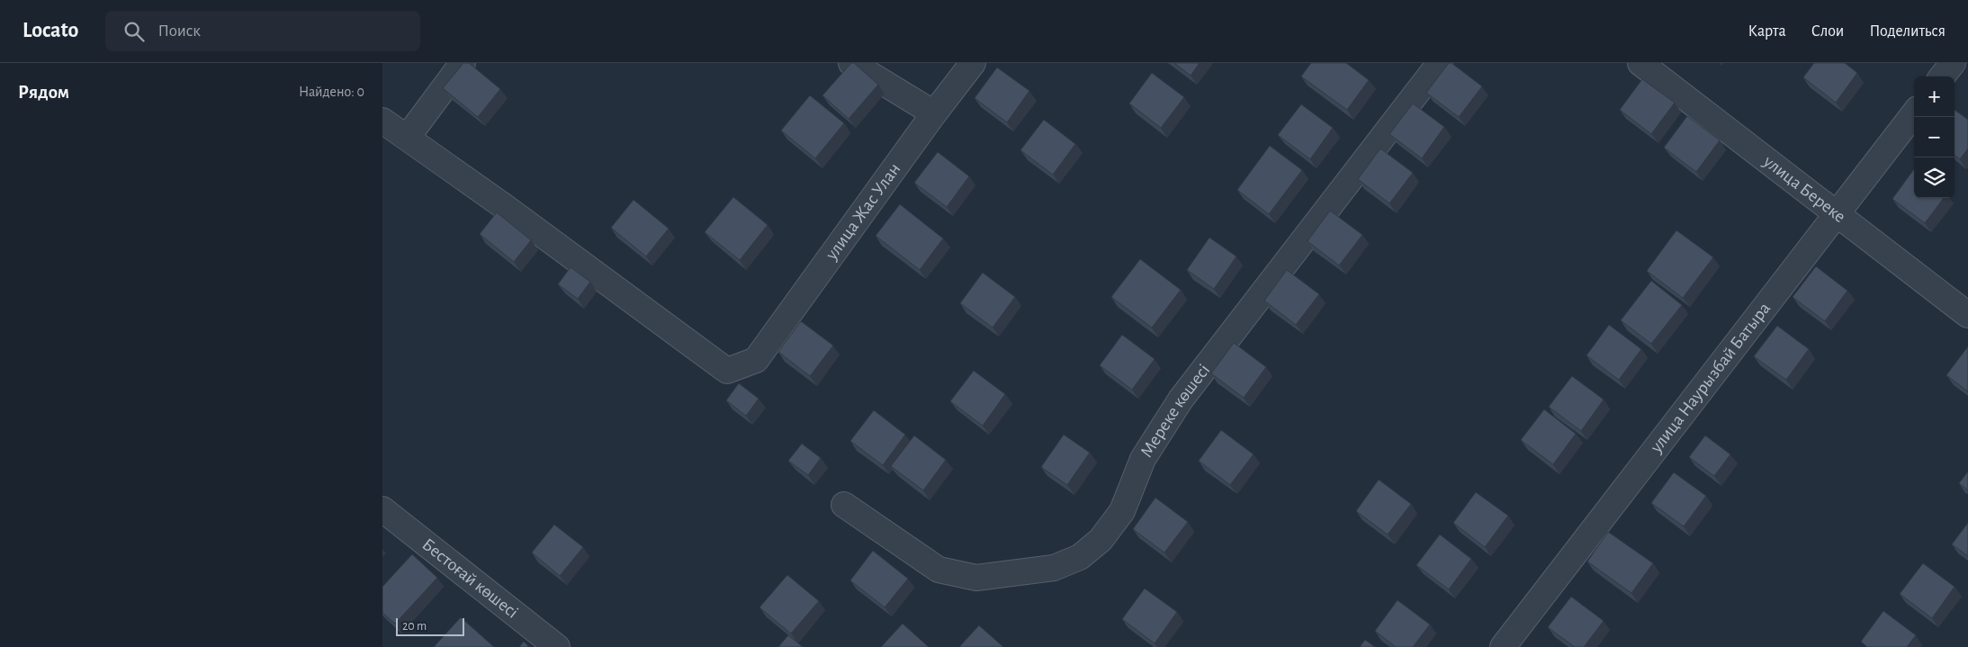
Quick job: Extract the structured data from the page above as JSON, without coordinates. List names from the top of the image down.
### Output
{
  "streets": {
    "street": [
      "улица Береке",
      "улица Жас Улан",
      "улица Наурызбай Батыра",
      "Мереке көшесі",
      "Бестоғай көшесі"
    ]
  },
  "crossings": [
    ["улица Береке", "улица Наурызбай Батыра"]
  ],
  "scale_bar": "20 m",
  "page": {
    "header": "Locato",
    "search": "Поиск",
    "nav": ["Карта", "Слои", "Поделиться"],
    "heading": ["Рядом", "Найдено: 0"],
    "map_buttons": ["+", "−"],
    "scale": "20 m"
  }
}
